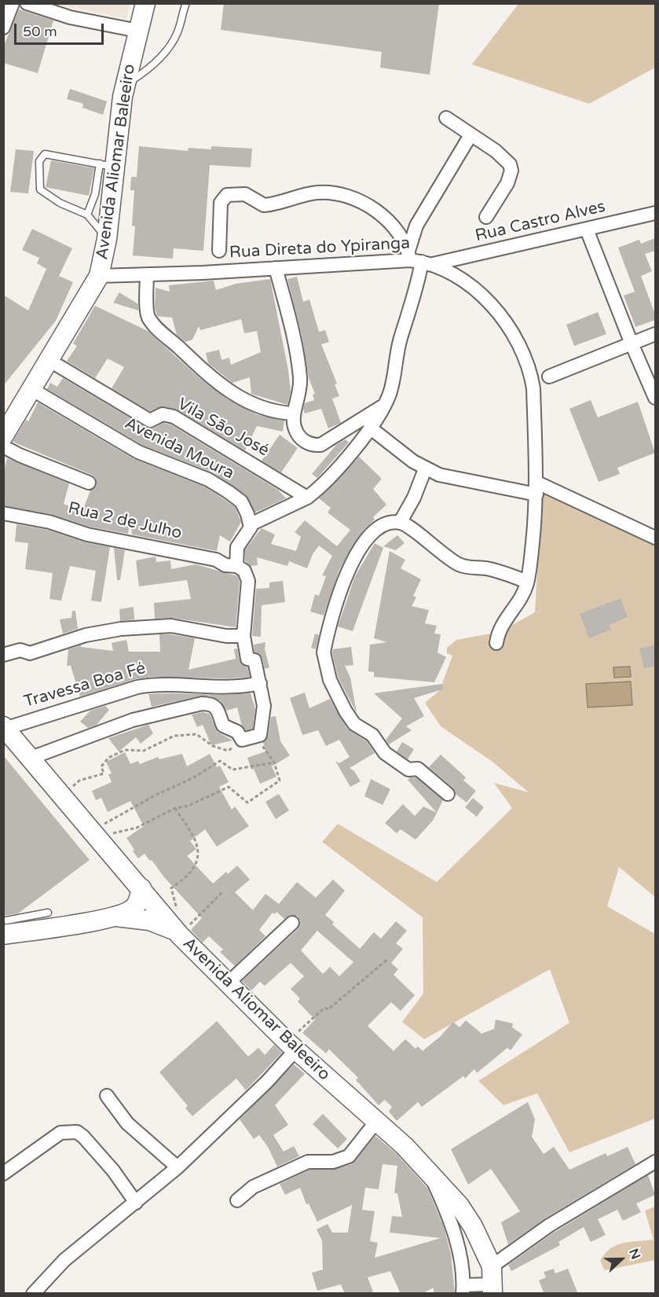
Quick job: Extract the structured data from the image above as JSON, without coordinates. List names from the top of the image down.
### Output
{
  "streets": {
    "main road": ["Avenida Aliomar Baleeiro"],
    "street": [
      "Rua Castro Alves",
      "Rua Direta do Ypiranga",
      "Vila São José",
      "Avenida Moura",
      "Rua 2 de Julho",
      "Travessa Boa Fé"
    ]
  },
  "crossings": [
    ["Avenida Aliomar Baleeiro", "Rua Direta do Ypiranga"],
    ["Avenida Aliomar Baleeiro", "Vila São José"],
    ["Avenida Aliomar Baleeiro", "Avenida Moura"],
    ["Avenida Aliomar Baleeiro", "Travessa Boa Fé"],
    ["Rua Castro Alves", "Rua Direta do Ypiranga"]
  ],
  "scale_bar": "50 m",
  "north": "right"
}
